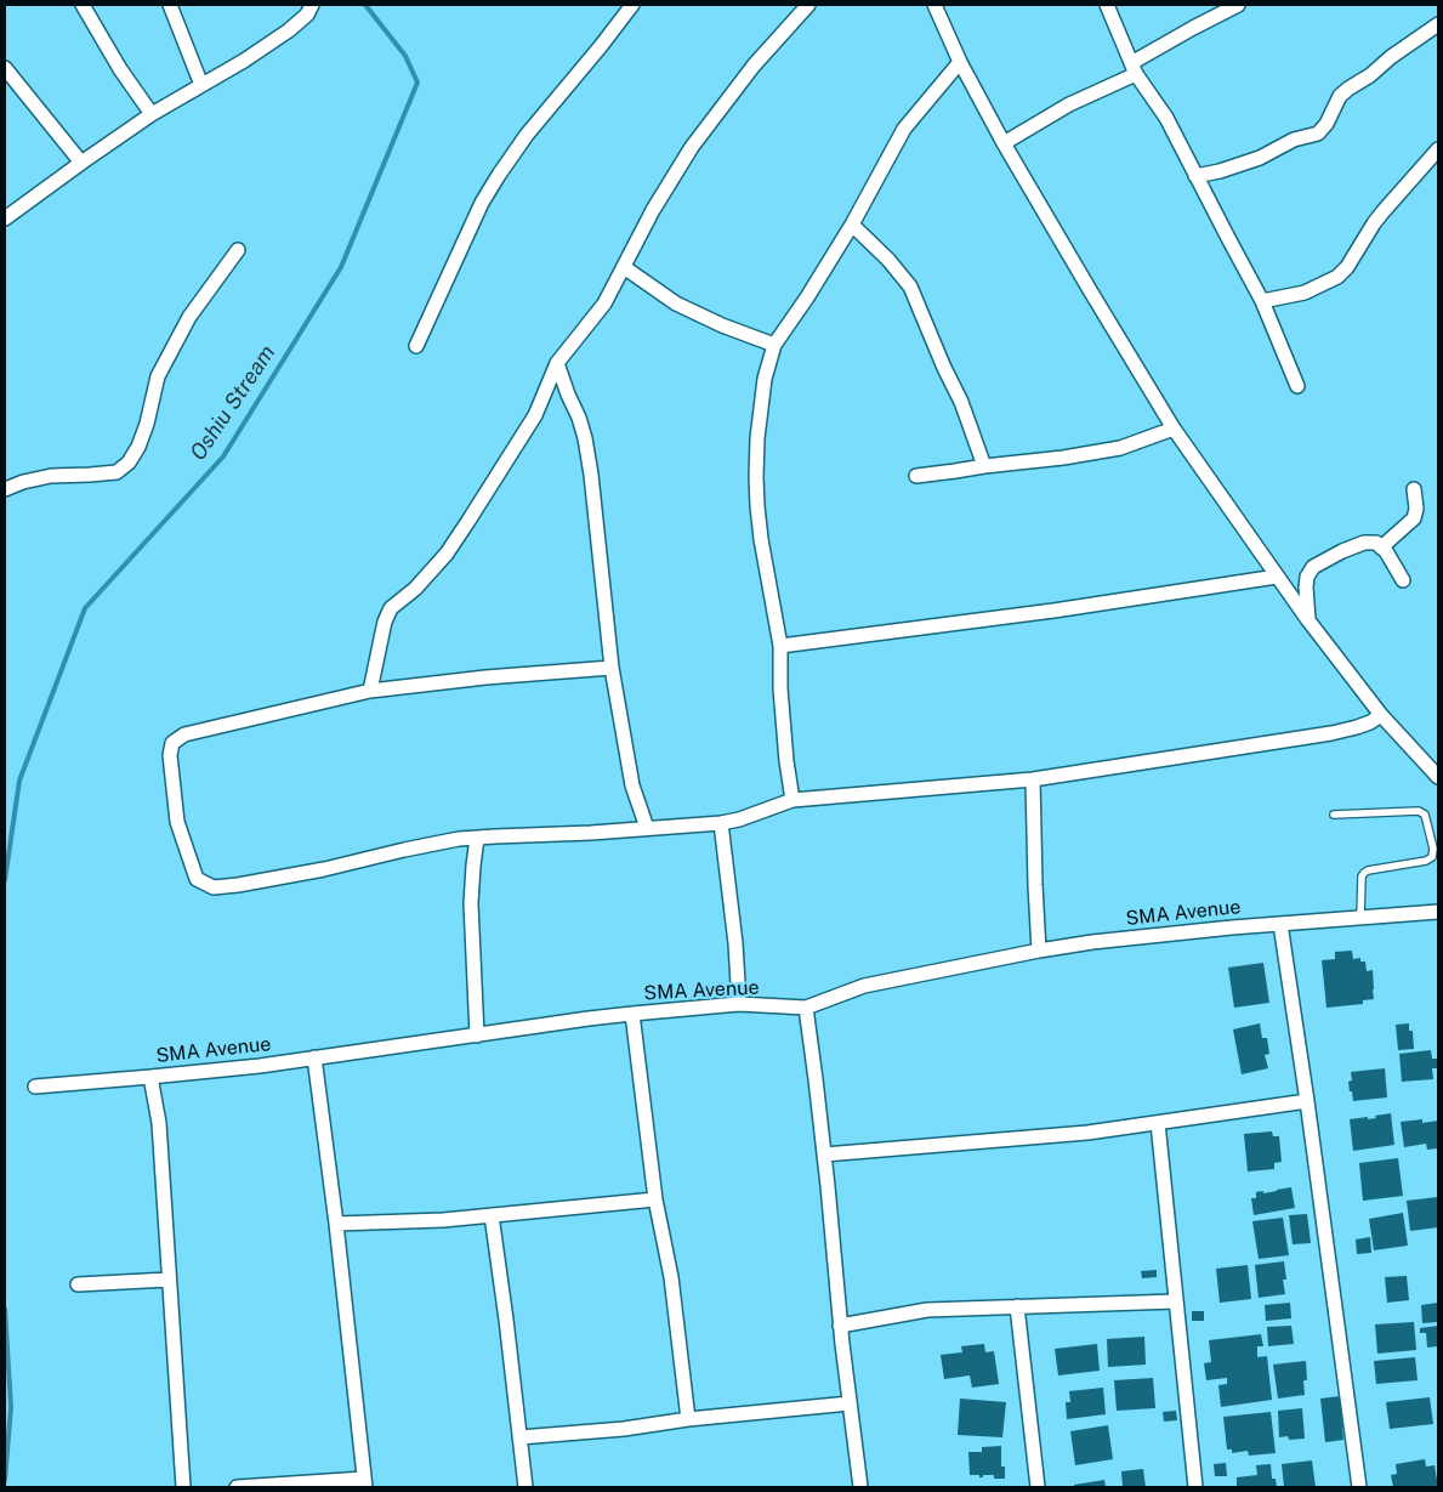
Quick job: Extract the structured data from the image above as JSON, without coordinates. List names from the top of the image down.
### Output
{
  "streets": {
    "street": ["SMA Avenue"]
  },
  "water": ["Oshiu Stream"]
}
